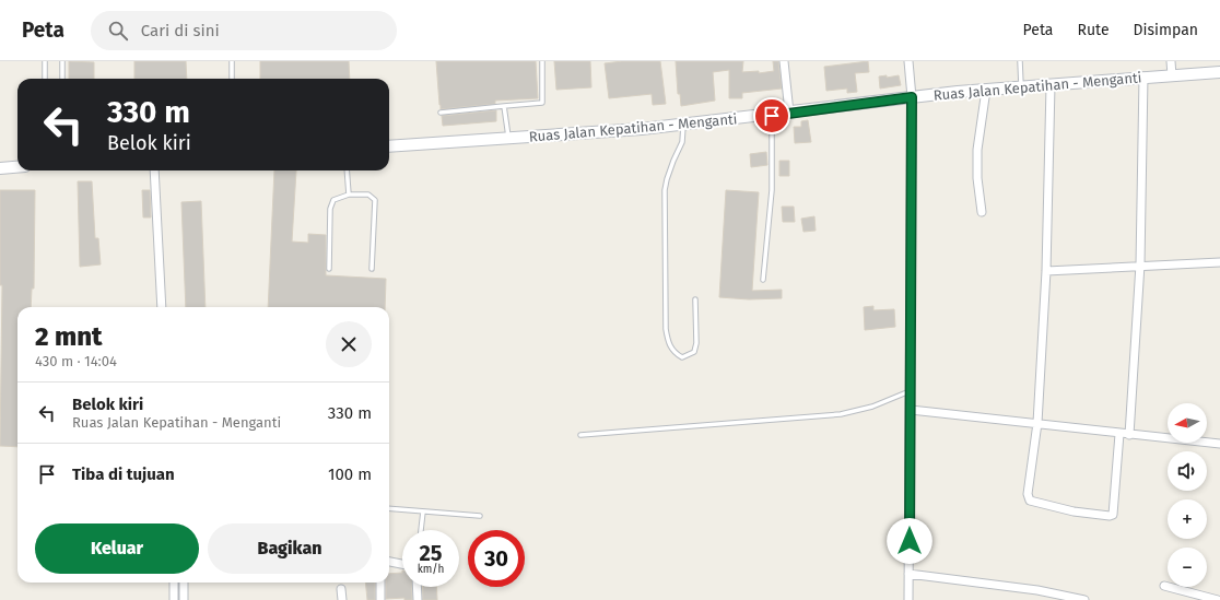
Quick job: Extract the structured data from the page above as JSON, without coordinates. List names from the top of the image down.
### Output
{
  "streets": {
    "main road": ["Ruas Jalan Kepatihan - Menganti"]
  },
  "north": "left",
  "page": {
    "header": "Peta",
    "search": "Cari di sini",
    "nav": ["Peta", "Rute", "Disimpan"],
    "turn": ["330 m", "Belok kiri"],
    "heading": ["2 mnt", "430 m · 14:04"],
    "list": [
      {
        "name": "Belok kiri",
        "note": "Ruas Jalan Kepatihan - Menganti",
        "value": "330 m"
      },
      {
        "name": "Tiba di tujuan",
        "value": "100 m"
      }
    ],
    "map_buttons": ["+", "−"],
    "buttons": ["Keluar", "Bagikan"],
    "speed": "25 km/h",
    "limit": "30"
  }
}
